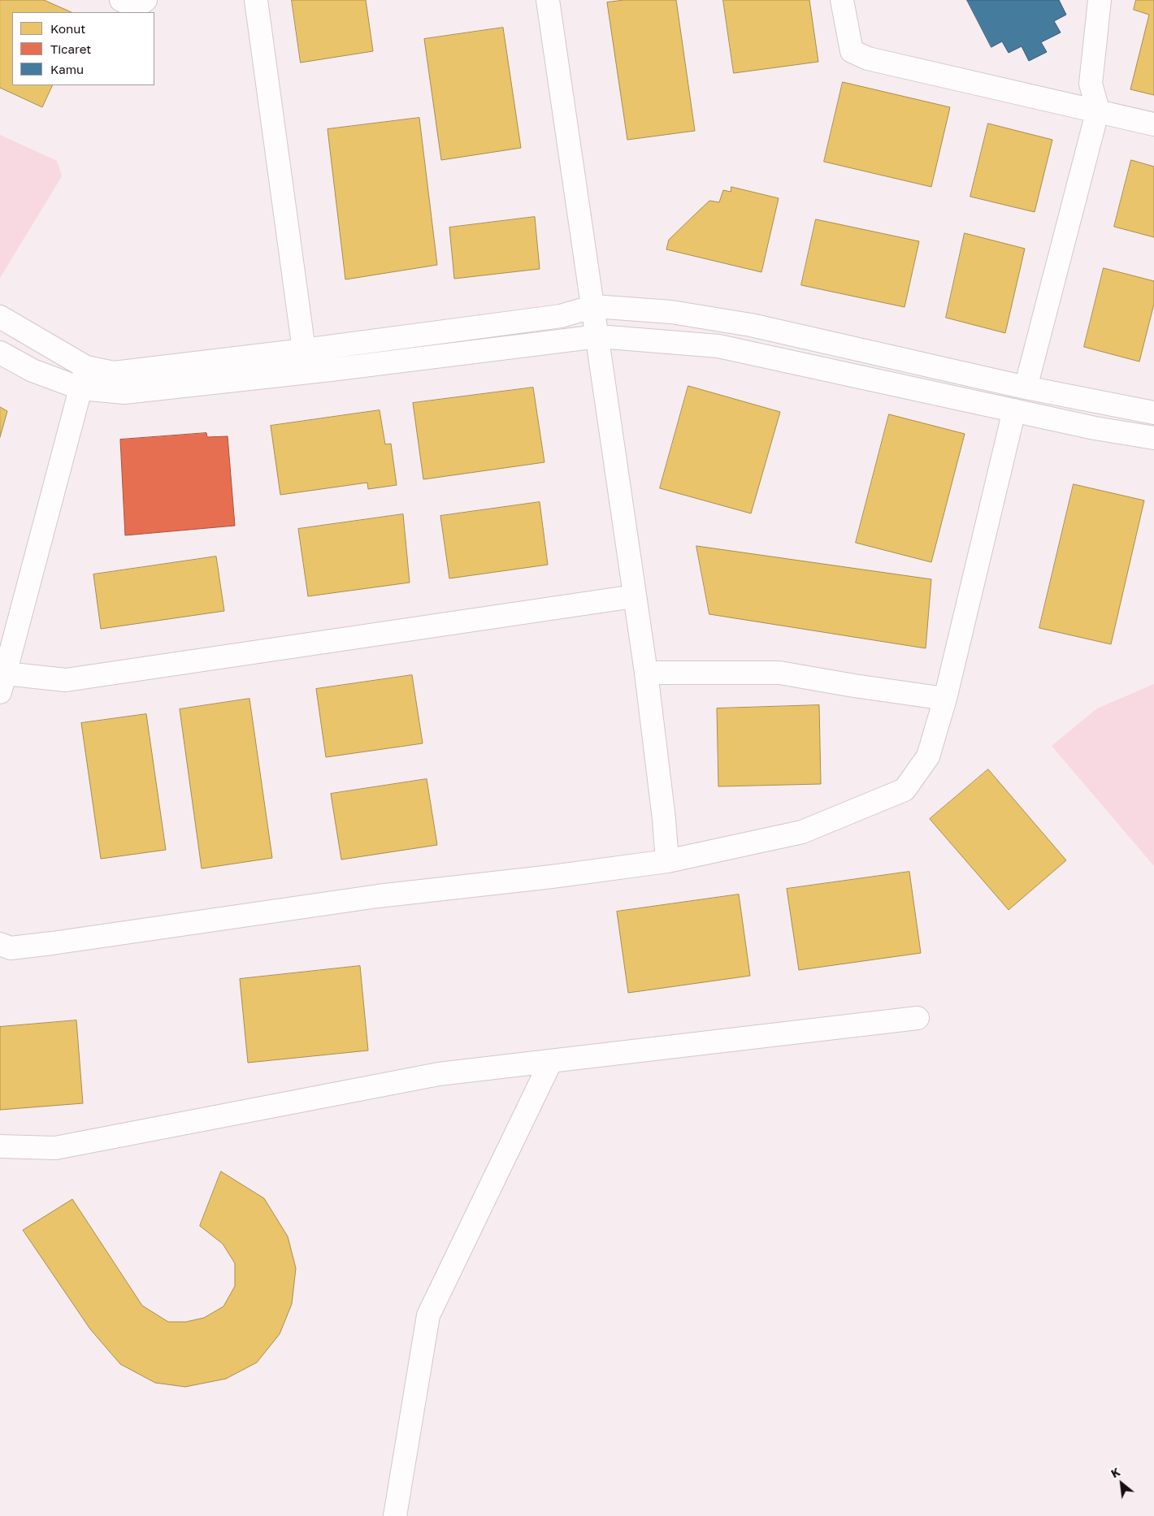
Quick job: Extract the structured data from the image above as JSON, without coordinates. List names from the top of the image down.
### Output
{
  "legend": ["Konut", "Ticaret", "Kamu"],
  "north": "top left"
}
